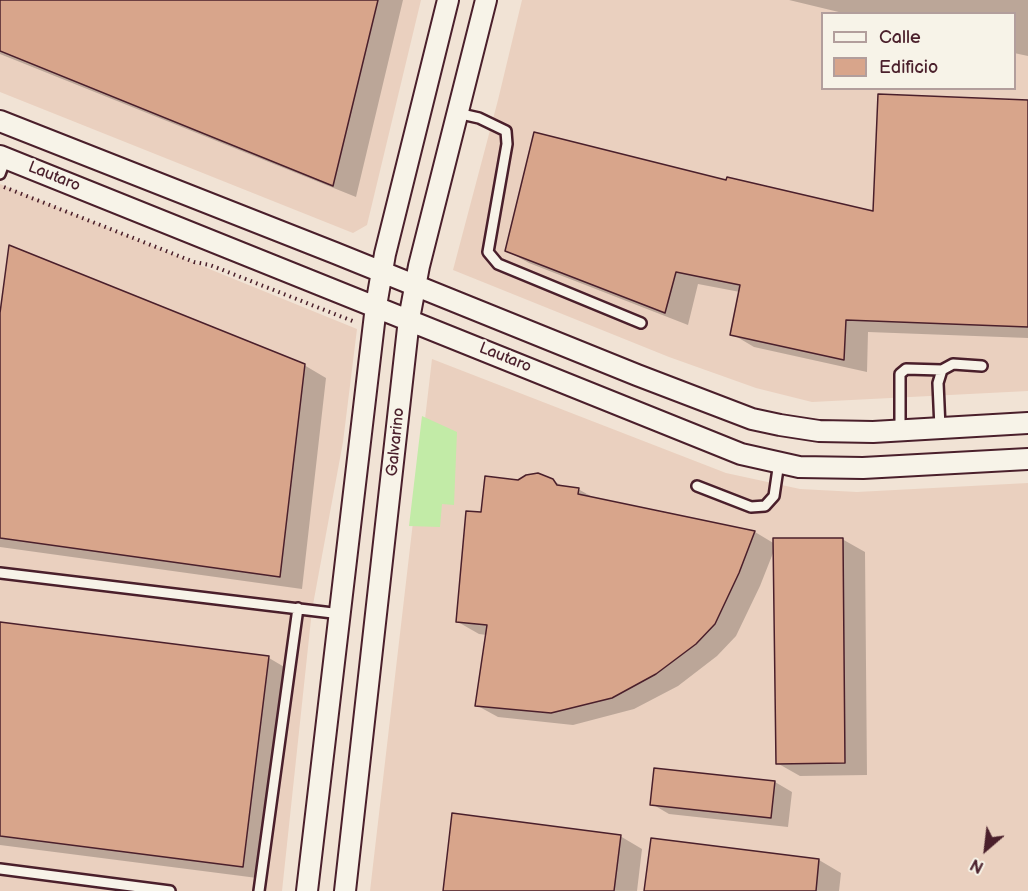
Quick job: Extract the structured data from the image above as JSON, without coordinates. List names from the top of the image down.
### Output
{
  "streets": {
    "street": ["Lautaro", "Galvarino"]
  },
  "crossings": [
    ["Lautaro", "Galvarino"]
  ],
  "legend": ["Calle", "Edificio"],
  "north": "bottom left"
}
